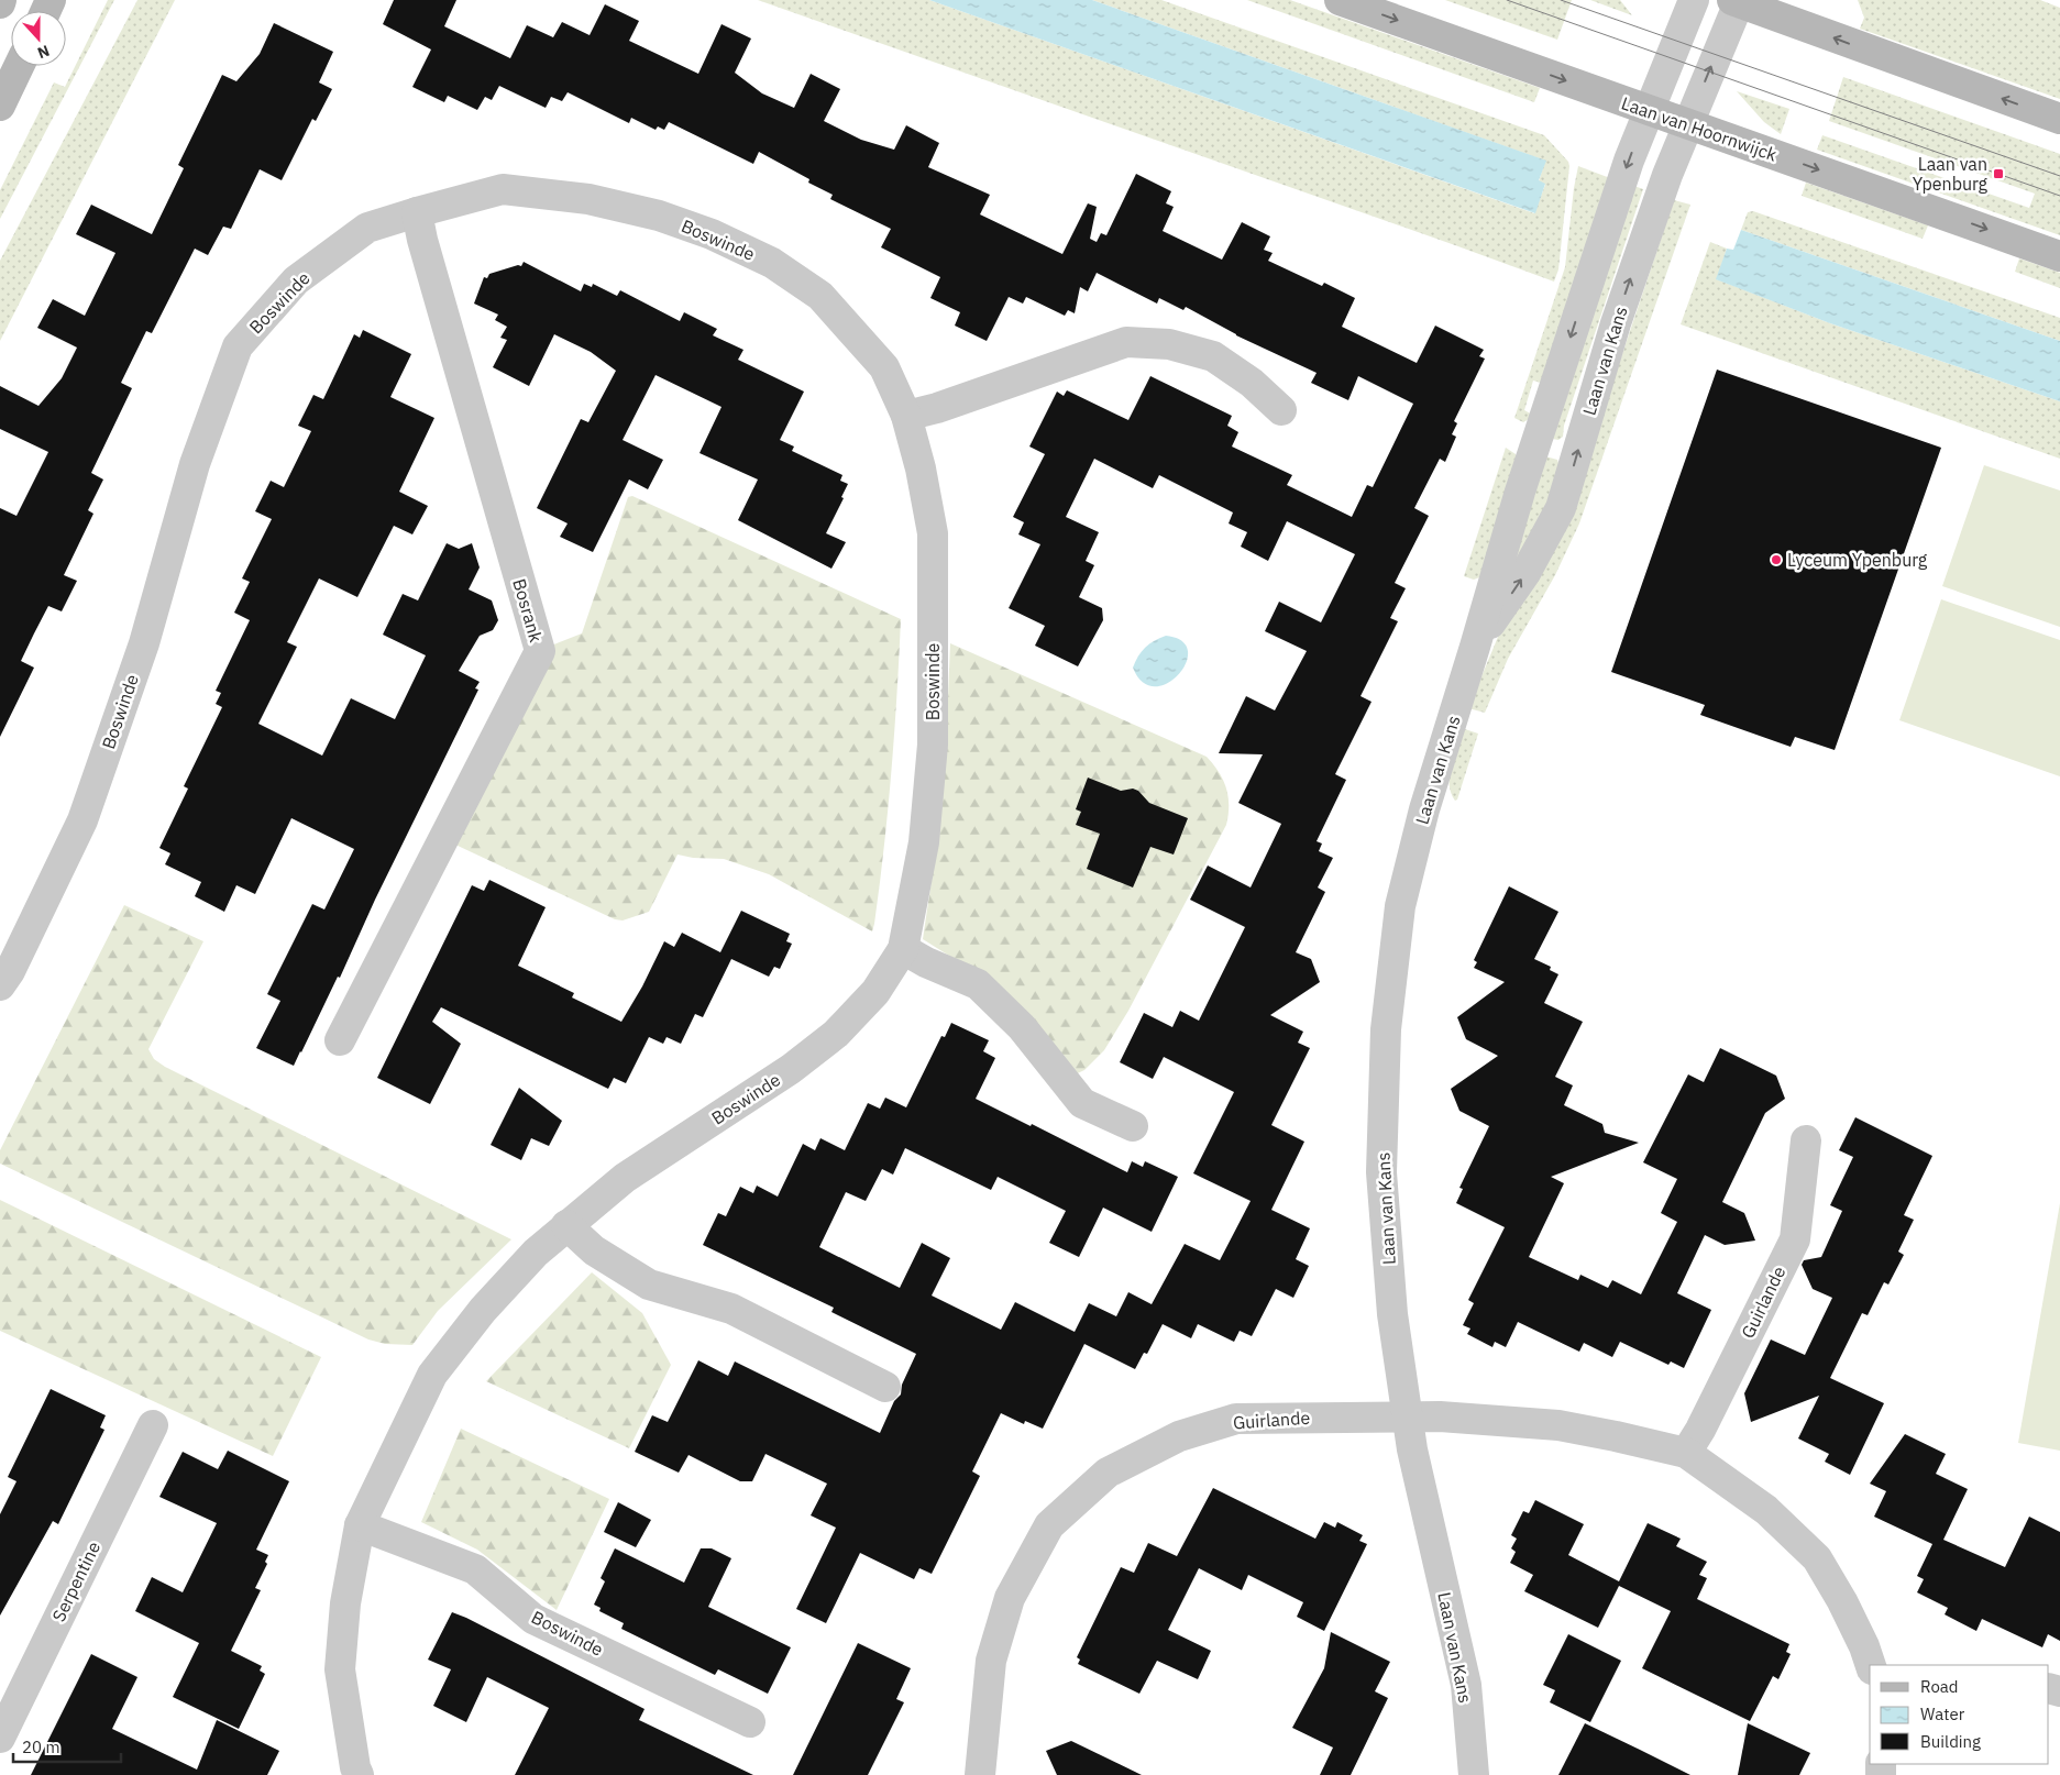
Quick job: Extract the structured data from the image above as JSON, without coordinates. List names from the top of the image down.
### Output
{
  "streets": {
    "main road": ["Laan van Hoornwijck"],
    "street": [
      "Boswinde",
      "Laan van Kans",
      "Bosrank",
      "Guirlande",
      "Serpentine"
    ]
  },
  "crossings": [
    ["Laan van Hoornwijck", "Laan van Kans"],
    ["Boswinde", "Bosrank"],
    ["Laan van Kans", "Guirlande"]
  ],
  "places": {
    "transit": ["Laan van Ypenburg"],
    "other": ["Lyceum Ypenburg"]
  },
  "legend": ["Road", "Water", "Building"],
  "scale_bar": "20 m",
  "north": "bottom"
}
